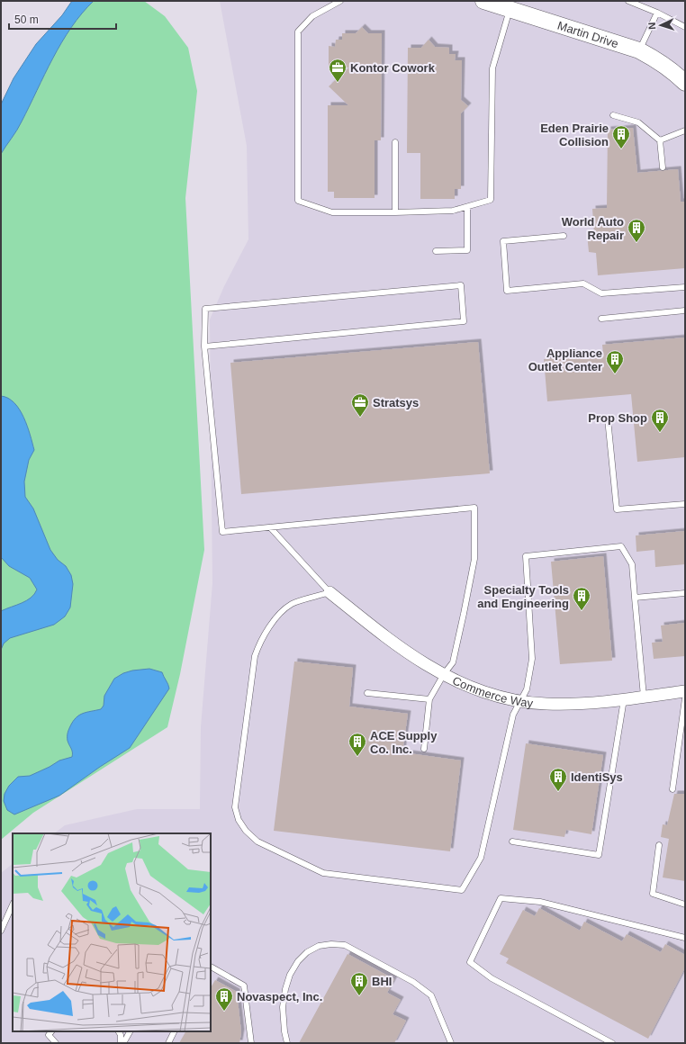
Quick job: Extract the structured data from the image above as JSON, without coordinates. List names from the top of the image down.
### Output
{
  "streets": {
    "street": ["Martin Drive", "Commerce Way"]
  },
  "places": {
    "office": ["Kontor Cowork", "Stratsys"],
    "building": [
      "Eden Prairie Collision",
      "World Auto Repair",
      "Appliance Outlet Center",
      "Prop Shop",
      "Specialty Tools and Engineering",
      "ACE Supply Co. Inc.",
      "IdentiSys",
      "BHI",
      "Novaspect, Inc."
    ]
  },
  "scale_bar": "50 m",
  "north": "left"
}
